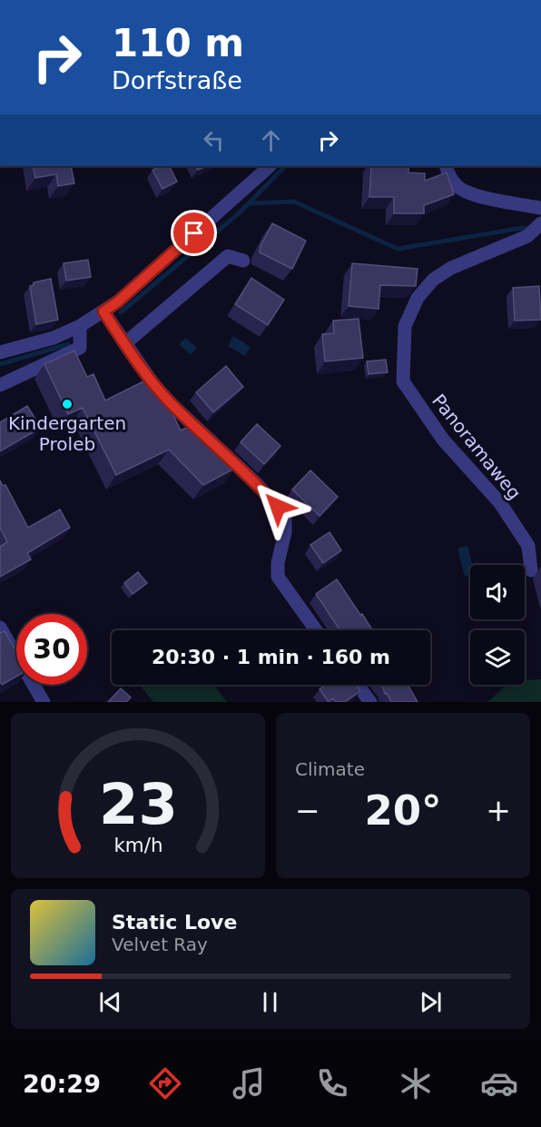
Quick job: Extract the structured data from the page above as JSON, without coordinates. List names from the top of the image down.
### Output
{
  "streets": {
    "street": ["Panoramaweg"]
  },
  "places": ["Kindergarten Proleb"],
  "page": {
    "turn": ["110 m", "Dorfstraße"],
    "limit": "30",
    "trip": "20:30 · 1 min · 160 m",
    "tile": "Climate",
    "heat": ["−", "20°", "+"],
    "song": ["Static Love", "Velvet Ray"],
    "tabs": "20:29",
    "gauge": ["23", "km/h"]
  }
}
